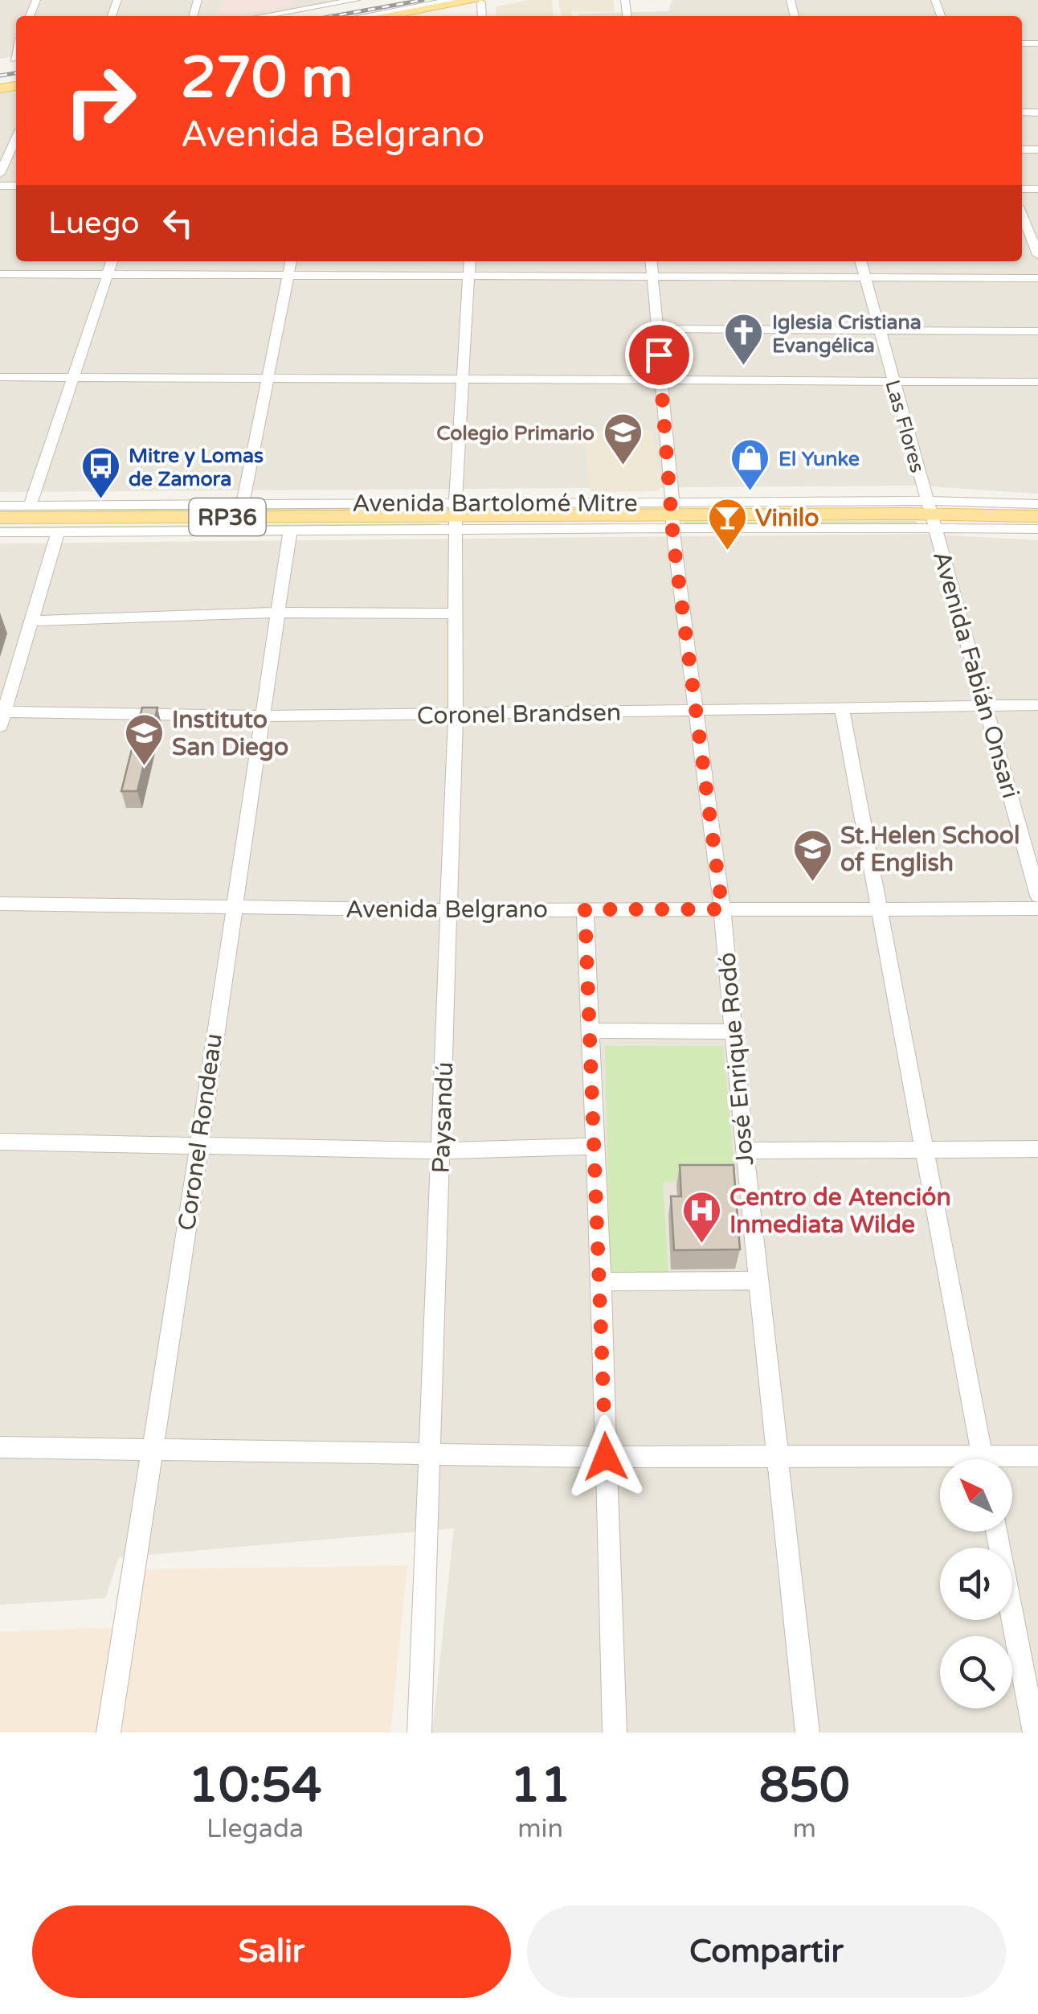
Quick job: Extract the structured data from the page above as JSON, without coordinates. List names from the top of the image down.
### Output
{
  "streets": {
    "main road": ["Avenida Bartolomé Mitre", "RP36"],
    "street": [
      "Las Flores",
      "Avenida Fabián Onsari",
      "Coronel Brandsen",
      "Avenida Belgrano",
      "José Enrique Rodó",
      "Paysandú",
      "Coronel Rondeau"
    ]
  },
  "crossings": [
    ["Las Flores", "Avenida Bartolomé Mitre"],
    ["Las Flores", "Avenida Fabián Onsari"],
    ["Avenida Bartolomé Mitre", "Avenida Fabián Onsari"],
    ["Avenida Bartolomé Mitre", "José Enrique Rodó"],
    ["Avenida Bartolomé Mitre", "Paysandú"],
    ["Avenida Bartolomé Mitre", "Coronel Rondeau"],
    ["Avenida Fabián Onsari", "Coronel Brandsen"],
    ["Coronel Brandsen", "José Enrique Rodó"],
    ["Coronel Brandsen", "Paysandú"],
    ["Coronel Brandsen", "Coronel Rondeau"],
    ["Avenida Belgrano", "José Enrique Rodó"],
    ["Avenida Belgrano", "Paysandú"],
    ["Avenida Belgrano", "Coronel Rondeau"]
  ],
  "places": {
    "church": ["Iglesia Cristiana Evangélica"],
    "school or university": ["Colegio Primario", "Instituto San Diego", "St.Helen School of English"],
    "shop": ["El Yunke"],
    "bus stop": ["Mitre y Lomas de Zamora"],
    "bar": ["Vinilo"],
    "hospital": ["Centro de Atención Inmediata Wilde"]
  },
  "north": "top left",
  "page": {
    "turn": ["270 m", "Avenida Belgrano"],
    "then": "Luego",
    "eta": [
      "10:54",
      "Llegada",
      "11",
      "min",
      "850",
      "m"
    ],
    "buttons": ["Salir", "Compartir"]
  }
}
